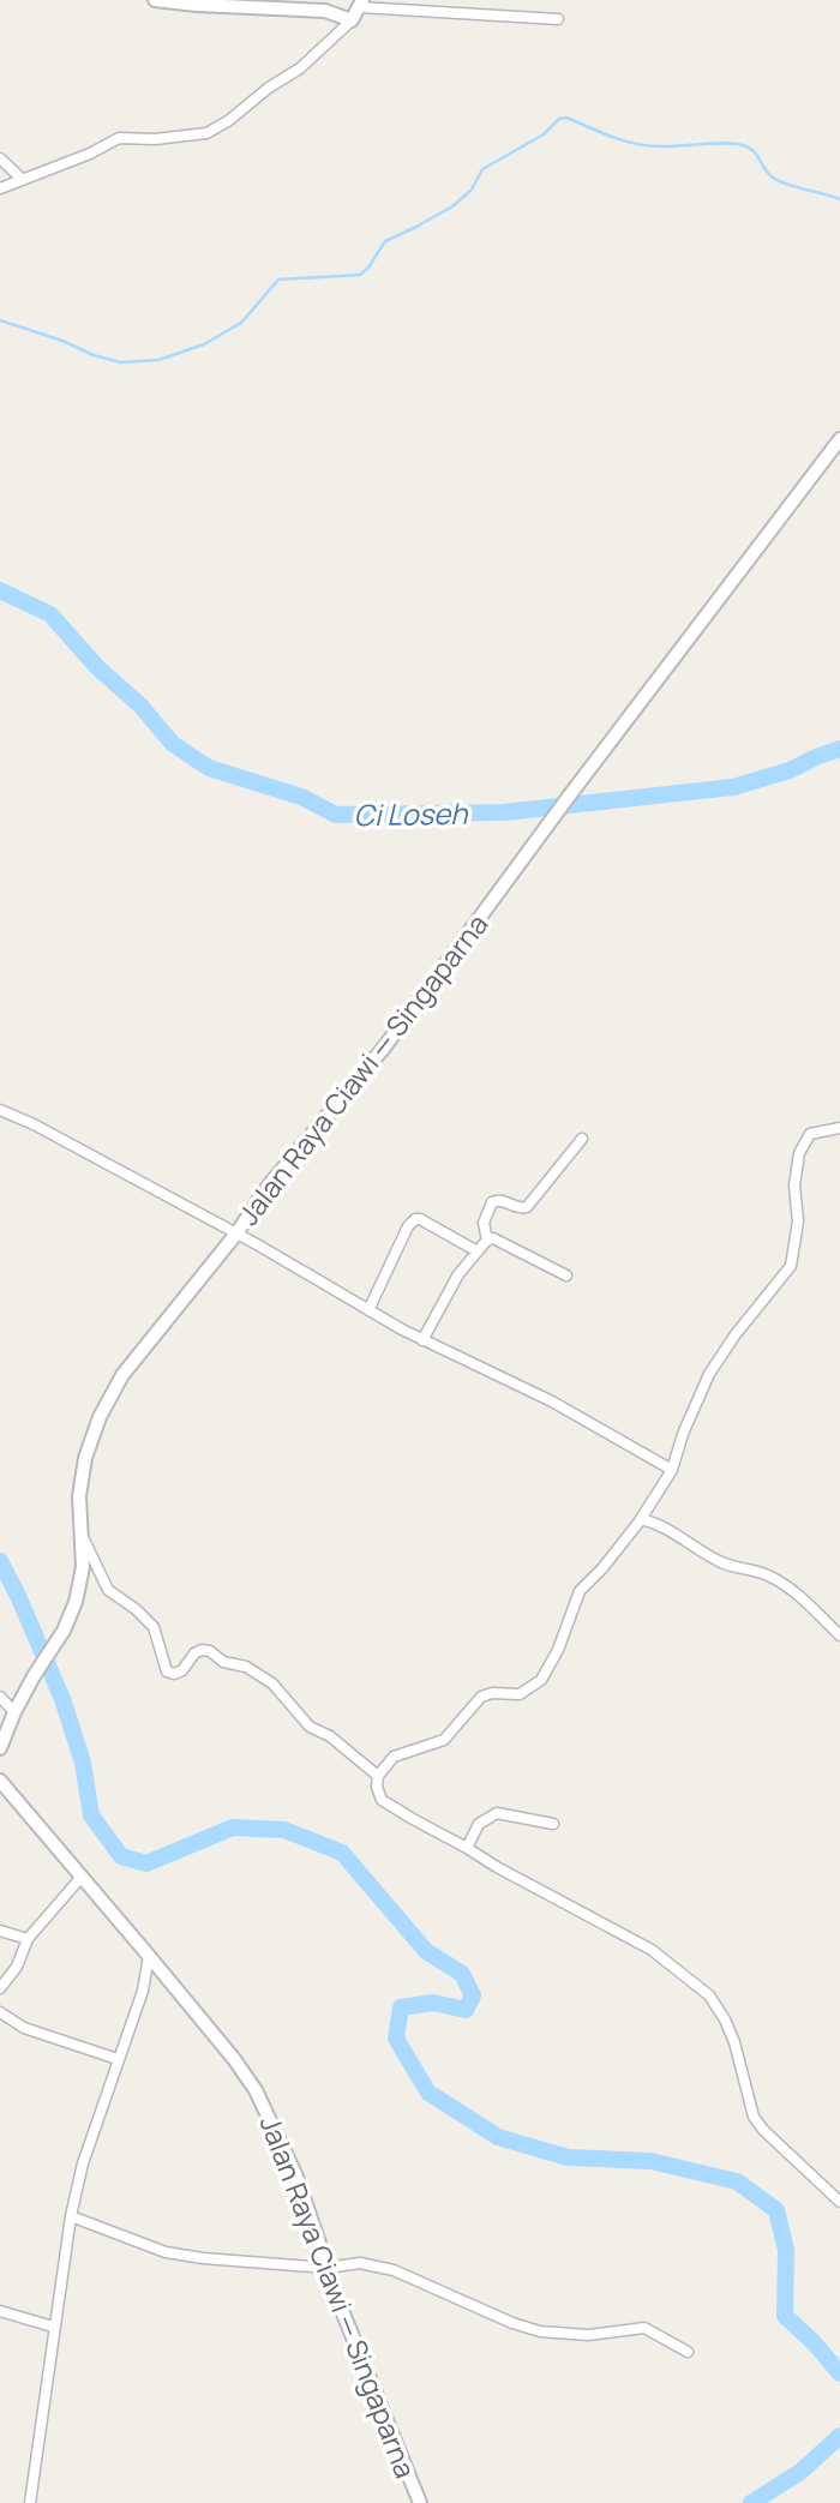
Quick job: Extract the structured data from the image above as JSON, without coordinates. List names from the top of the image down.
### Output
{
  "streets": {
    "main road": ["Jalan Raya Ciawi — Singaparna"]
  },
  "water": ["Ci Loseh"]
}
